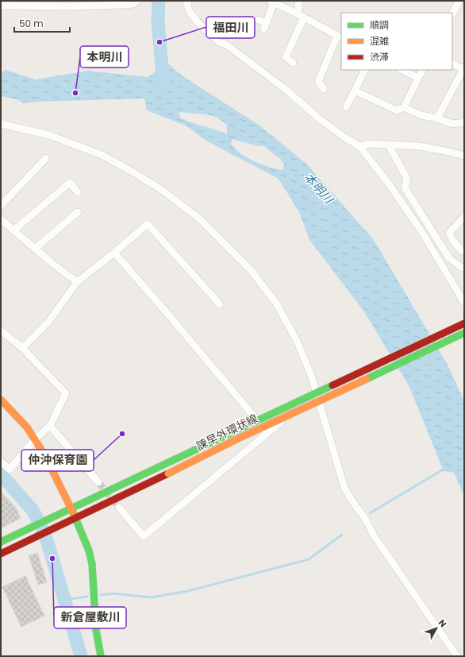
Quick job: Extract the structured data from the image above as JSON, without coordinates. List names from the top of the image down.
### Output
{
  "streets": {
    "main road": ["諫早外環状線"]
  },
  "water": ["本明川"],
  "places": [
    "福田川",
    "本明川",
    "仲沖保育園",
    "新倉屋敷川"
  ],
  "legend": ["順調", "混雑", "渋滞"],
  "scale_bar": "50 m",
  "north": "top right"
}
